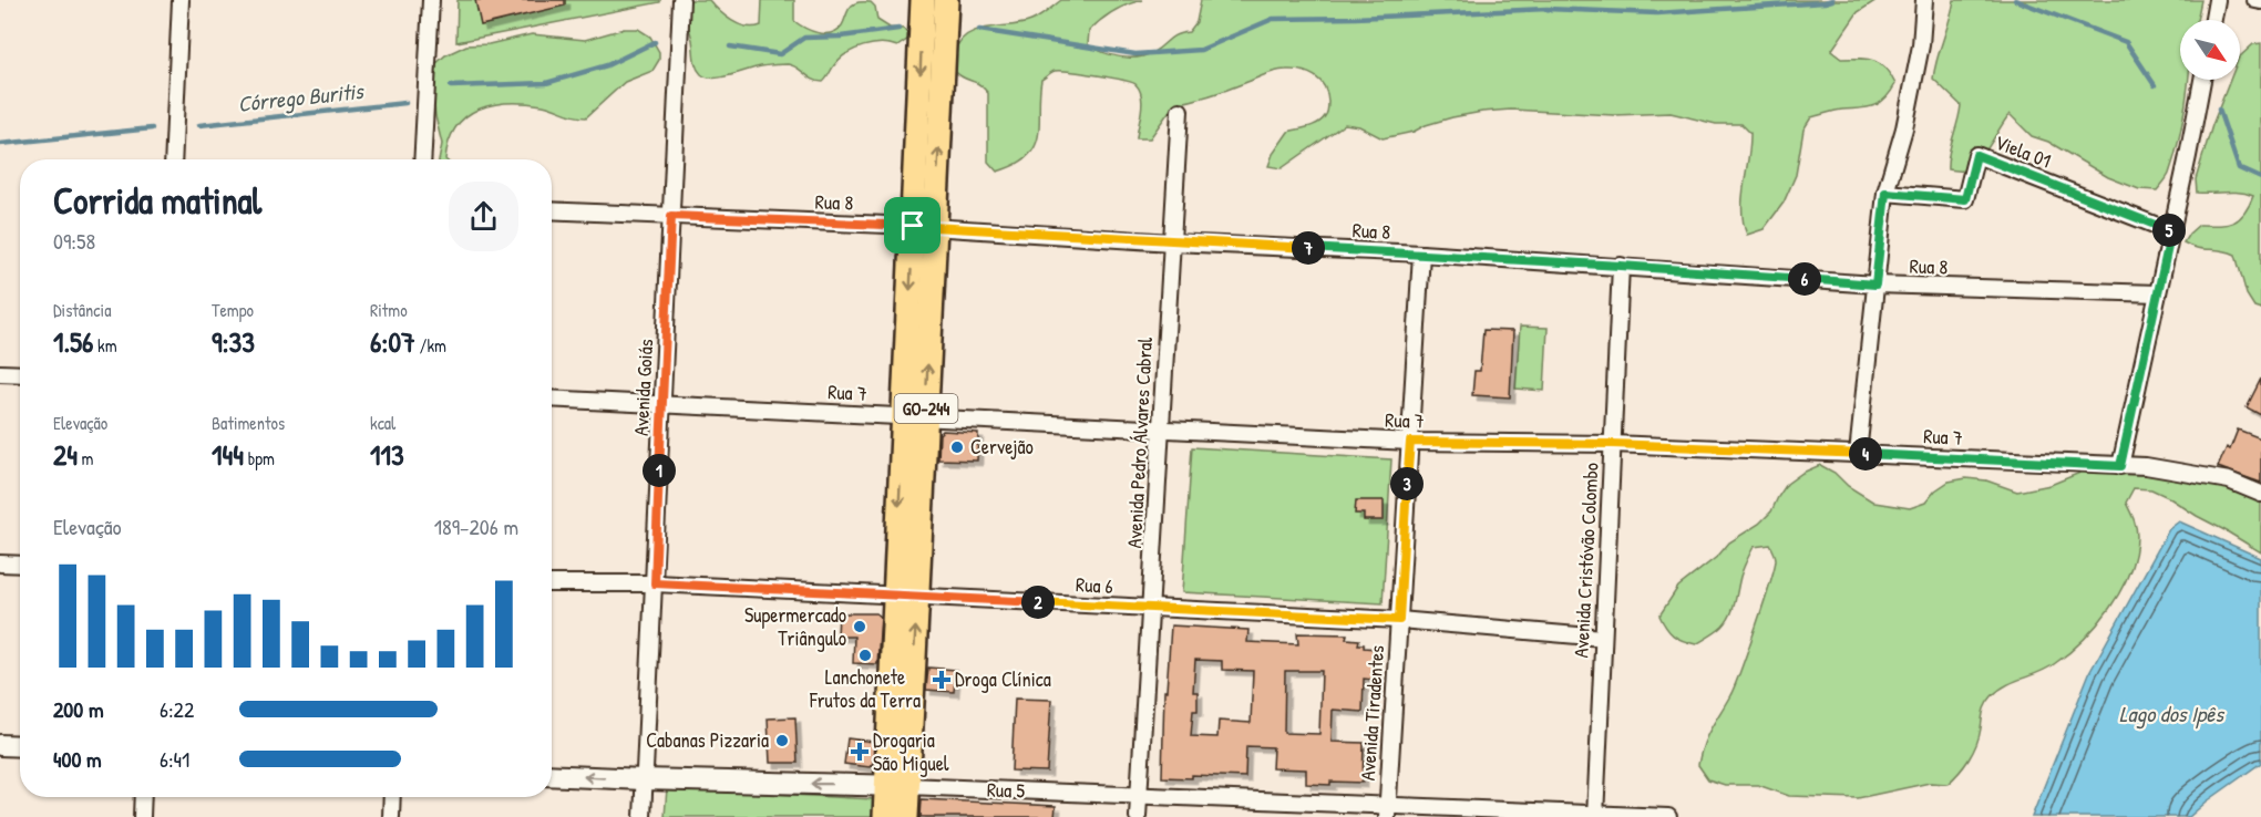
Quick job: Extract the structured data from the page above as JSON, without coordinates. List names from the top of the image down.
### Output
{
  "streets": {
    "main road": ["GO-244"],
    "street": [
      "Viela 01",
      "Rua 8",
      "Avenida Goiás",
      "Rua 7",
      "Avenida Pedro Álvares Cabral",
      "Avenida Cristóvão Colombo",
      "Rua 6",
      "Avenida Tiradentes",
      "Rua 5"
    ]
  },
  "crossings": [
    ["Rua 8", "Avenida Goiás"],
    ["Rua 8", "GO-244"],
    ["Rua 8", "Avenida Pedro Álvares Cabral"],
    ["Rua 8", "Avenida Cristóvão Colombo"],
    ["Rua 8", "Avenida Tiradentes"],
    ["Avenida Goiás", "Rua 7"],
    ["Avenida Goiás", "Rua 6"],
    ["Avenida Goiás", "Rua 5"],
    ["Rua 7", "GO-244"],
    ["Rua 7", "Avenida Pedro Álvares Cabral"],
    ["Rua 7", "Avenida Cristóvão Colombo"],
    ["Rua 7", "Avenida Tiradentes"],
    ["GO-244", "Rua 6"],
    ["GO-244", "Rua 5"],
    ["Avenida Pedro Álvares Cabral", "Rua 6"],
    ["Avenida Pedro Álvares Cabral", "Rua 5"],
    ["Avenida Cristóvão Colombo", "Rua 6"],
    ["Avenida Cristóvão Colombo", "Rua 5"],
    ["Rua 6", "Avenida Tiradentes"],
    ["Avenida Tiradentes", "Rua 5"]
  ],
  "water": ["Córrego Buritis", "Lago dos Ipês"],
  "places": {
    "other": [
      "Cervejão",
      "Supermercado Triângulo",
      "Lanchonete Frutos da Terra",
      "Cabanas Pizzaria"
    ],
    "health": ["Droga Clínica", "Drogaria São Miguel"]
  },
  "north": "bottom right",
  "page": {
    "heading": ["Corrida matinal", "09:58"],
    "pins": [
      "5",
      "7",
      "6",
      "4",
      "1",
      "3",
      "2"
    ],
    "stats": [
      ["Distância", "1.56 km"],
      ["Tempo", "9:33"],
      ["Ritmo", "6:07 /km"],
      ["Elevação", "24 m"],
      ["Batimentos", "144 bpm"],
      ["kcal", "113"]
    ],
    "chart": ["Elevação", "189–206 m"],
    "list": [
      {
        "name": "200 m",
        "note": "6:22"
      },
      {
        "name": "400 m",
        "note": "6:41"
      }
    ]
  }
}
